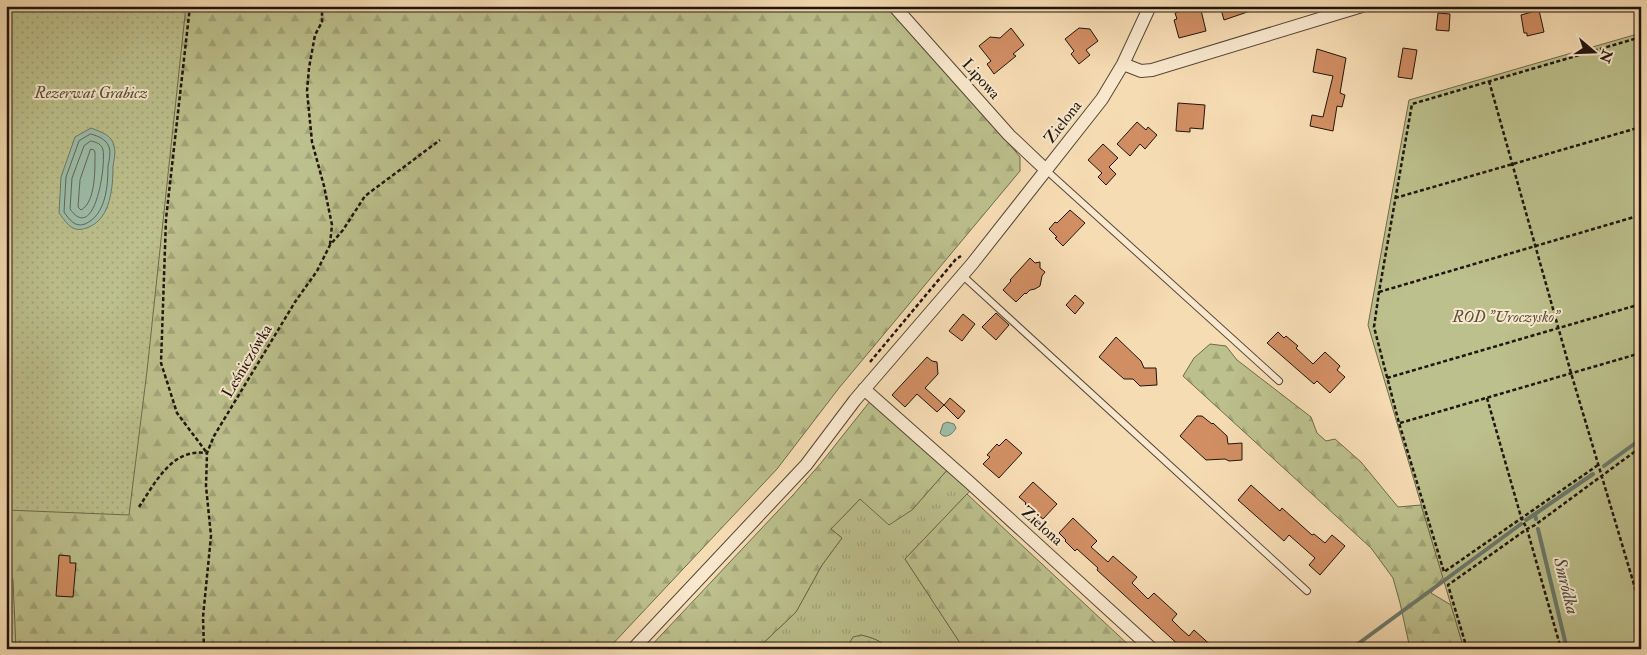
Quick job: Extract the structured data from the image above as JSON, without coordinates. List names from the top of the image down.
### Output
{
  "streets": {
    "street": ["Lipowa", "Zielona"],
    "path": ["Leśniczówka"]
  },
  "crossings": [
    ["Lipowa", "Zielona"]
  ],
  "water": ["Smródka"],
  "parks": ["Rezerwat Grabicz", "ROD \"Uroczysko\""],
  "north": "right"
}
